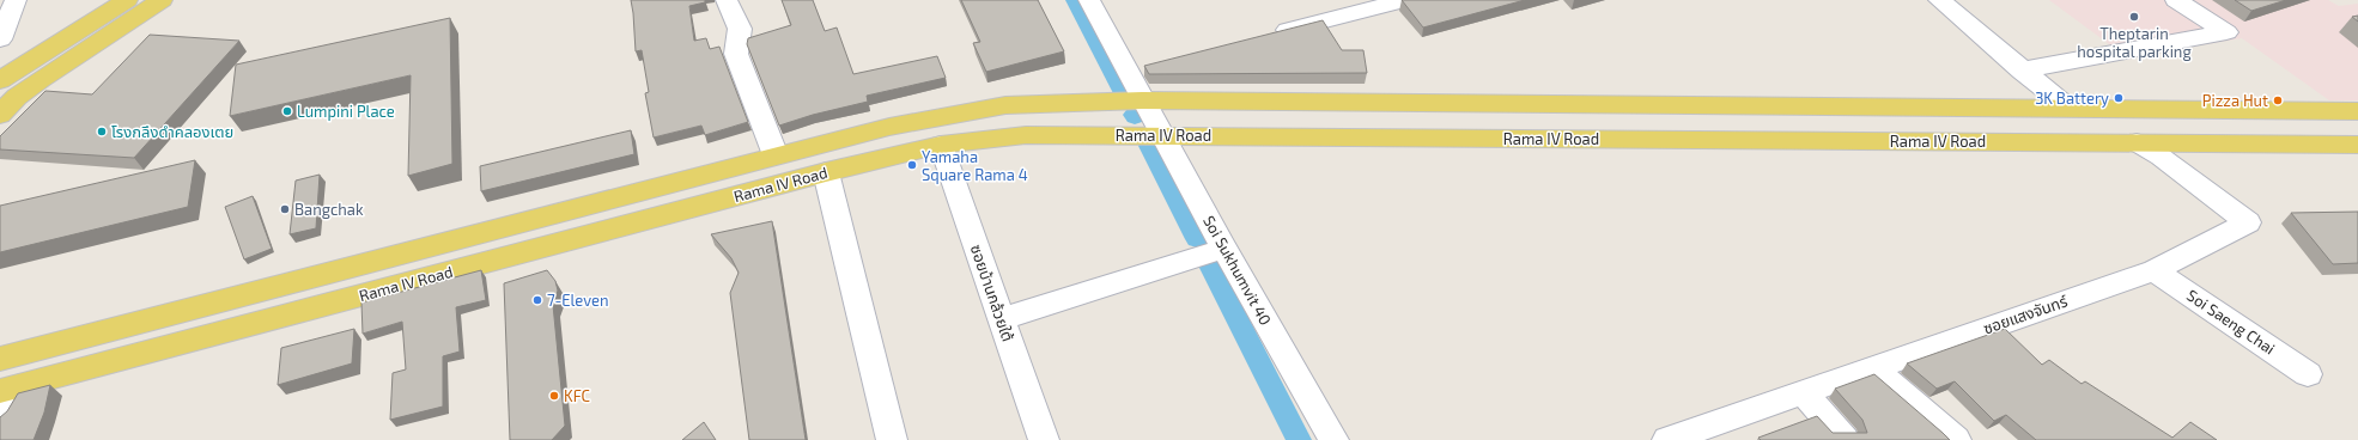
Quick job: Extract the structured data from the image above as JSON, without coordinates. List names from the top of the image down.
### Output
{
  "streets": {
    "main road": ["Rama IV Road"],
    "street": [
      "Soi Sukhumvit 40",
      "ซอยบ้านกล้วยใต้",
      "ซอยแสงจันทร์",
      "Soi Saeng Chai"
    ]
  },
  "crossings": [
    ["Rama IV Road", "Soi Sukhumvit 40"],
    ["Rama IV Road", "ซอยบ้านกล้วยใต้"],
    ["Rama IV Road", "ซอยแสงจันทร์"],
    ["ซอยแสงจันทร์", "Soi Saeng Chai"]
  ],
  "places": [
    "Theptarin hospital parking",
    "3K Battery",
    "Pizza Hut",
    "Lumpini Place",
    "โรงกลึงดำคลองเตย",
    "Yamaha Square Rama 4",
    "Bangchak",
    "7-Eleven",
    "KFC"
  ]
}
